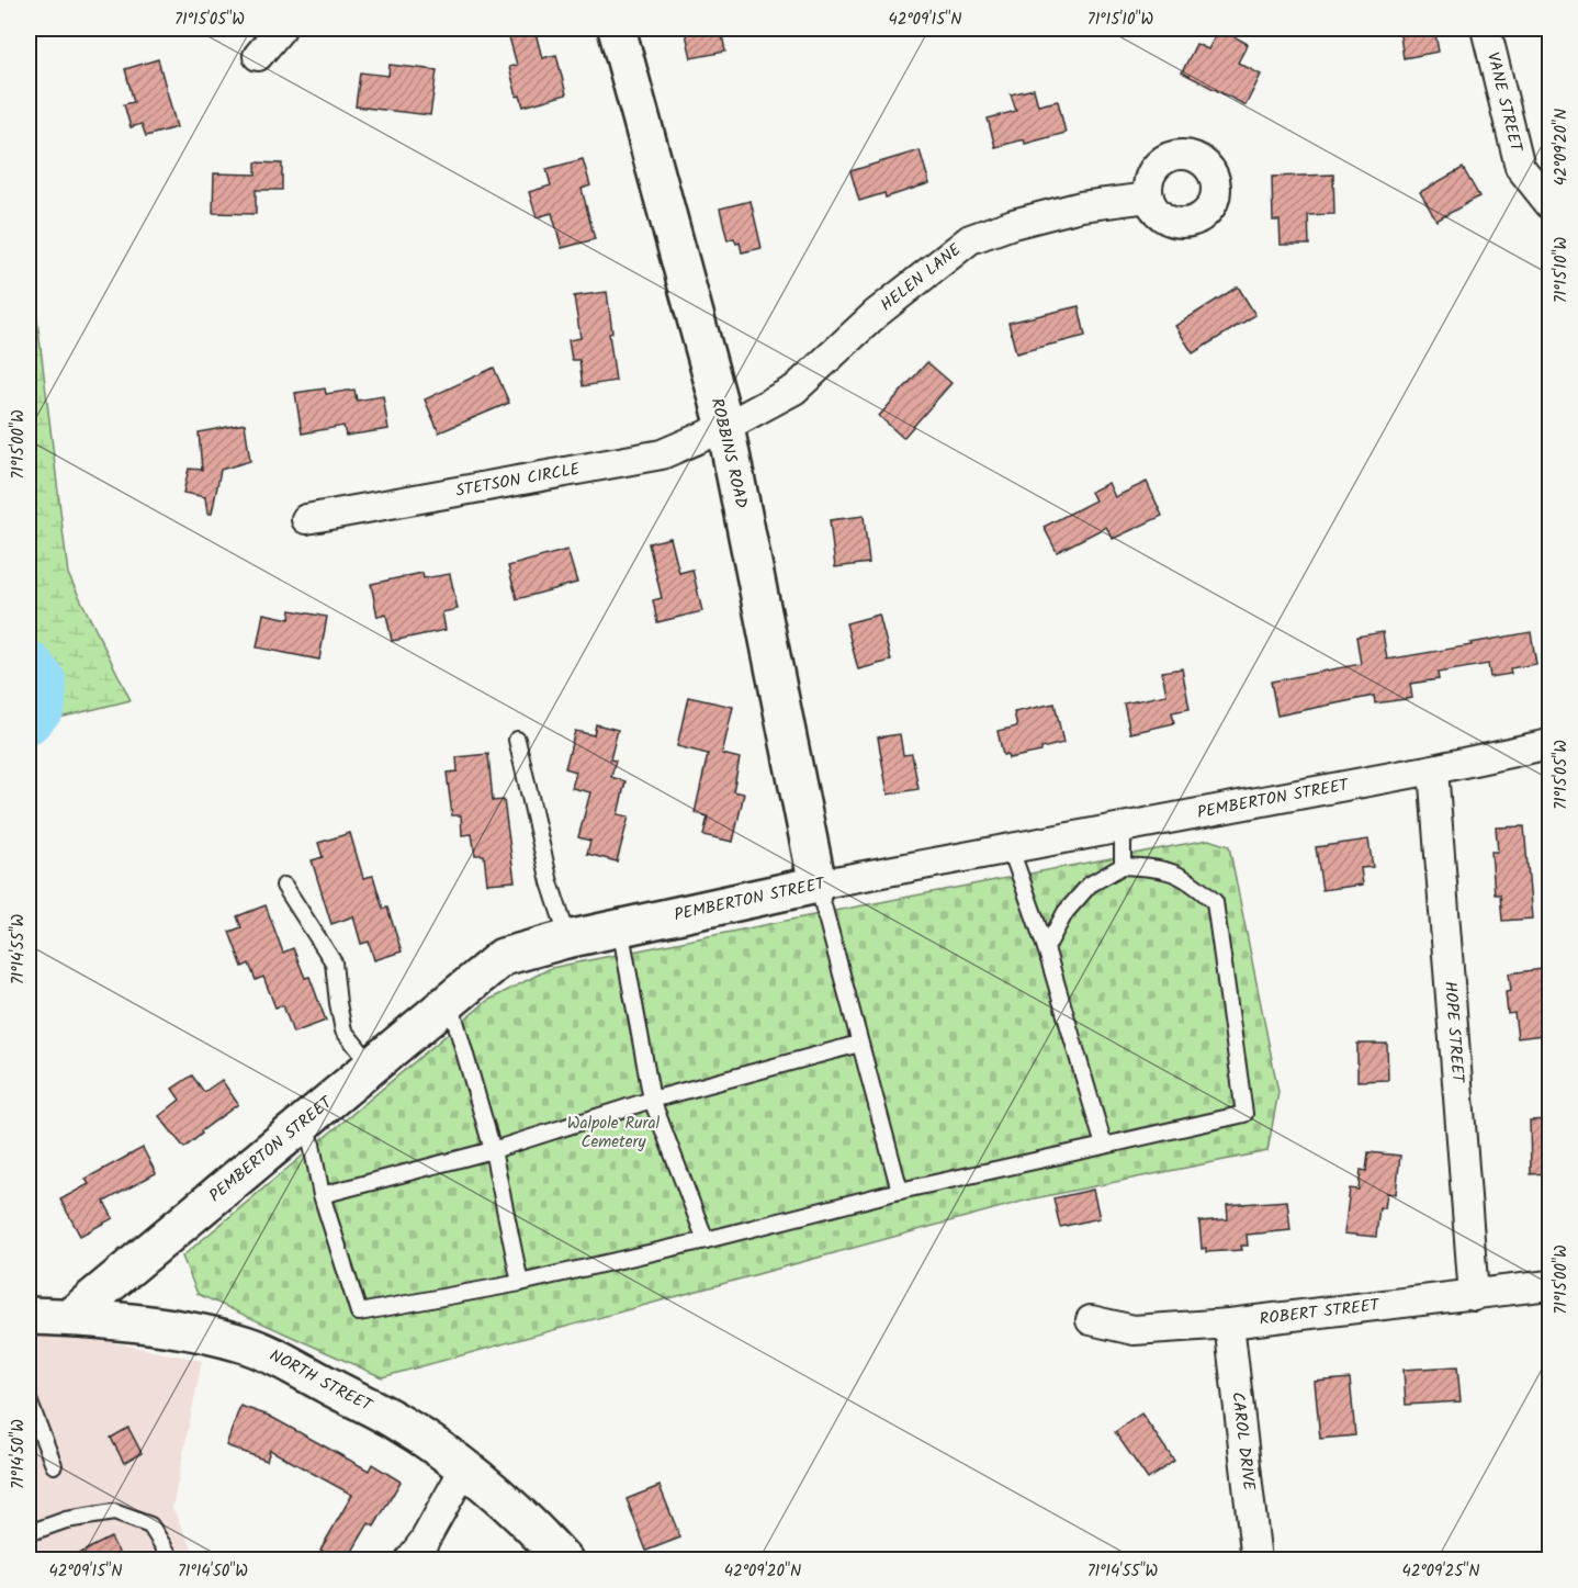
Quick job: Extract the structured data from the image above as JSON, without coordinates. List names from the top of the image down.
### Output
{
  "streets": {
    "street": [
      "VANE STREET",
      "HELEN LANE",
      "ROBBINS ROAD",
      "STETSON CIRCLE",
      "PEMBERTON STREET",
      "HOPE STREET",
      "ROBERT STREET",
      "NORTH STREET",
      "CAROL DRIVE"
    ]
  },
  "crossings": [
    ["HELEN LANE", "ROBBINS ROAD"],
    ["HELEN LANE", "STETSON CIRCLE"],
    ["ROBBINS ROAD", "STETSON CIRCLE"],
    ["ROBBINS ROAD", "PEMBERTON STREET"],
    ["PEMBERTON STREET", "HOPE STREET"],
    ["PEMBERTON STREET", "NORTH STREET"],
    ["HOPE STREET", "ROBERT STREET"],
    ["ROBERT STREET", "CAROL DRIVE"]
  ],
  "parks": ["Walpole Rural Cemetery"],
  "coordinates": [
    "71°15'05\"W",
    "42°09'15\"N",
    "71°15'10\"W",
    "42°09'20\"N",
    "71°15'00\"W",
    "71°14'55\"W",
    "71°14'50\"W",
    "42°09'25\"N"
  ]
}
